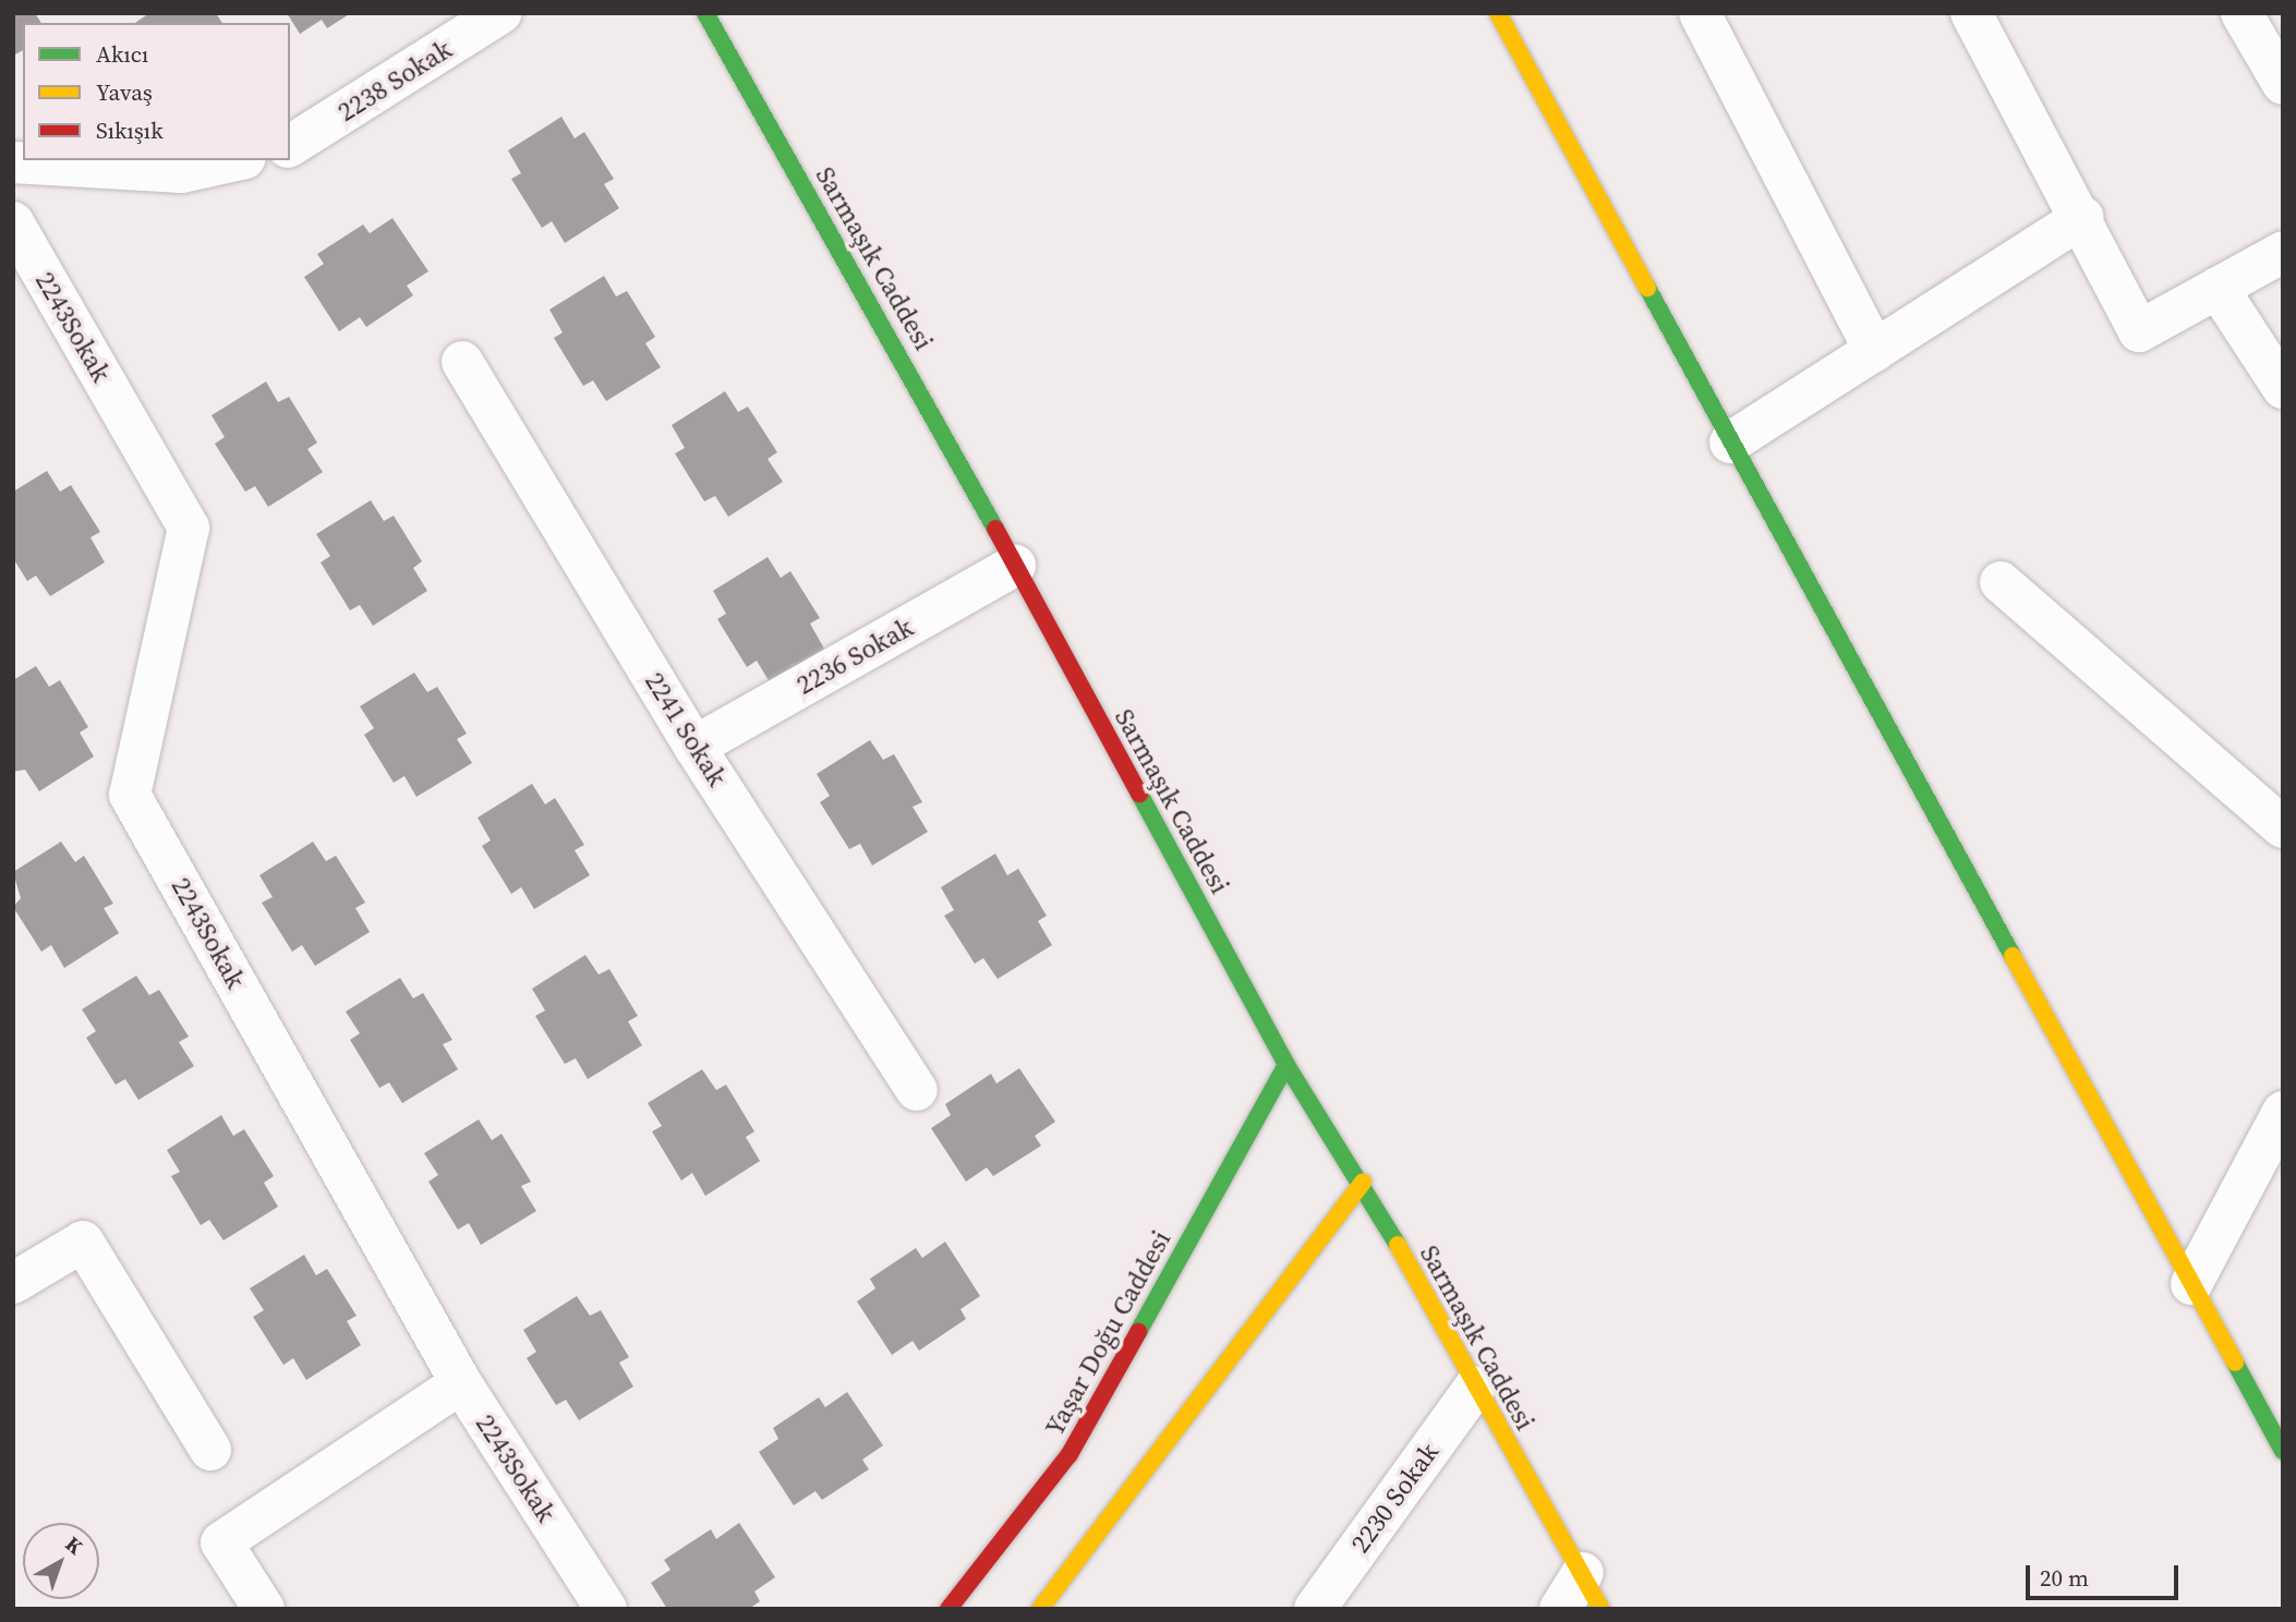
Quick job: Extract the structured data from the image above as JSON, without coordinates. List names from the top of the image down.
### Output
{
  "streets": {
    "main road": ["Sarmaşık Caddesi", "Yaşar Doğu Caddesi"],
    "street": [
      "2238 Sokak",
      "2243Sokak",
      "2236 Sokak",
      "2241 Sokak",
      "2230 Sokak"
    ]
  },
  "crossings": [
    ["Sarmaşık Caddesi", "2236 Sokak"],
    ["Sarmaşık Caddesi", "Yaşar Doğu Caddesi"],
    ["Sarmaşık Caddesi", "2230 Sokak"],
    ["2236 Sokak", "2241 Sokak"]
  ],
  "legend": ["Akıcı", "Yavaş", "Sıkışık"],
  "scale_bar": "20 m",
  "north": "top right"
}
